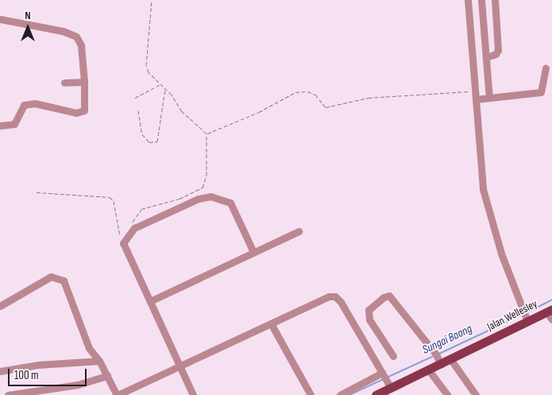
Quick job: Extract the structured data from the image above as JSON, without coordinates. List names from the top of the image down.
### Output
{
  "streets": {
    "main road": ["Jalan Wellesley"]
  },
  "water": ["Sungai Baong"],
  "scale_bar": "100 m",
  "north": "top"
}
